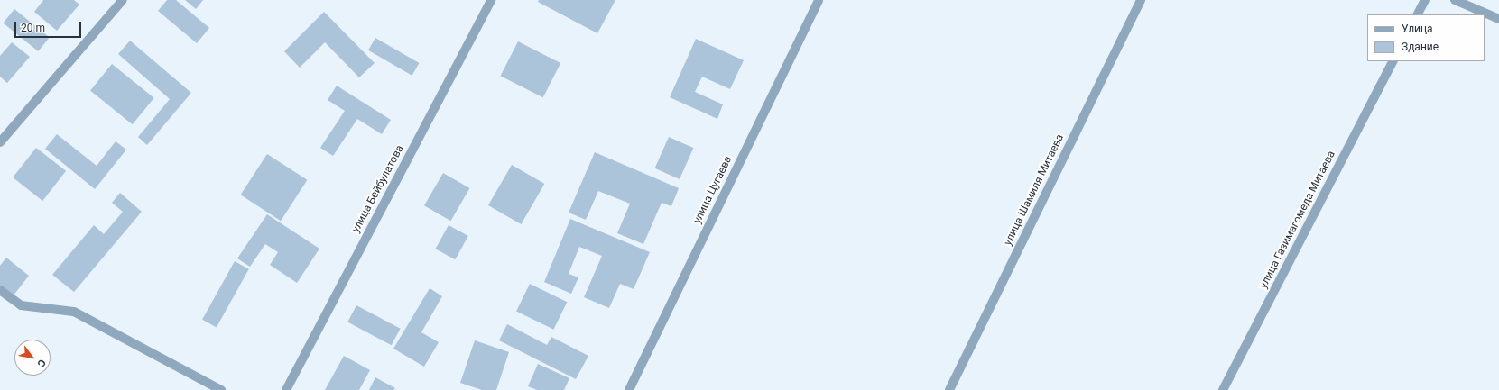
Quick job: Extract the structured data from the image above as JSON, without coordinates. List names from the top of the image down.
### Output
{
  "streets": {
    "street": [
      "улица Бейбулатова",
      "улица Цугаева",
      "улица Шамиля Митаева",
      "улица Газимагомеда Митаева"
    ]
  },
  "legend": ["Улица", "Здание"],
  "scale_bar": "20 m",
  "north": "bottom right"
}
